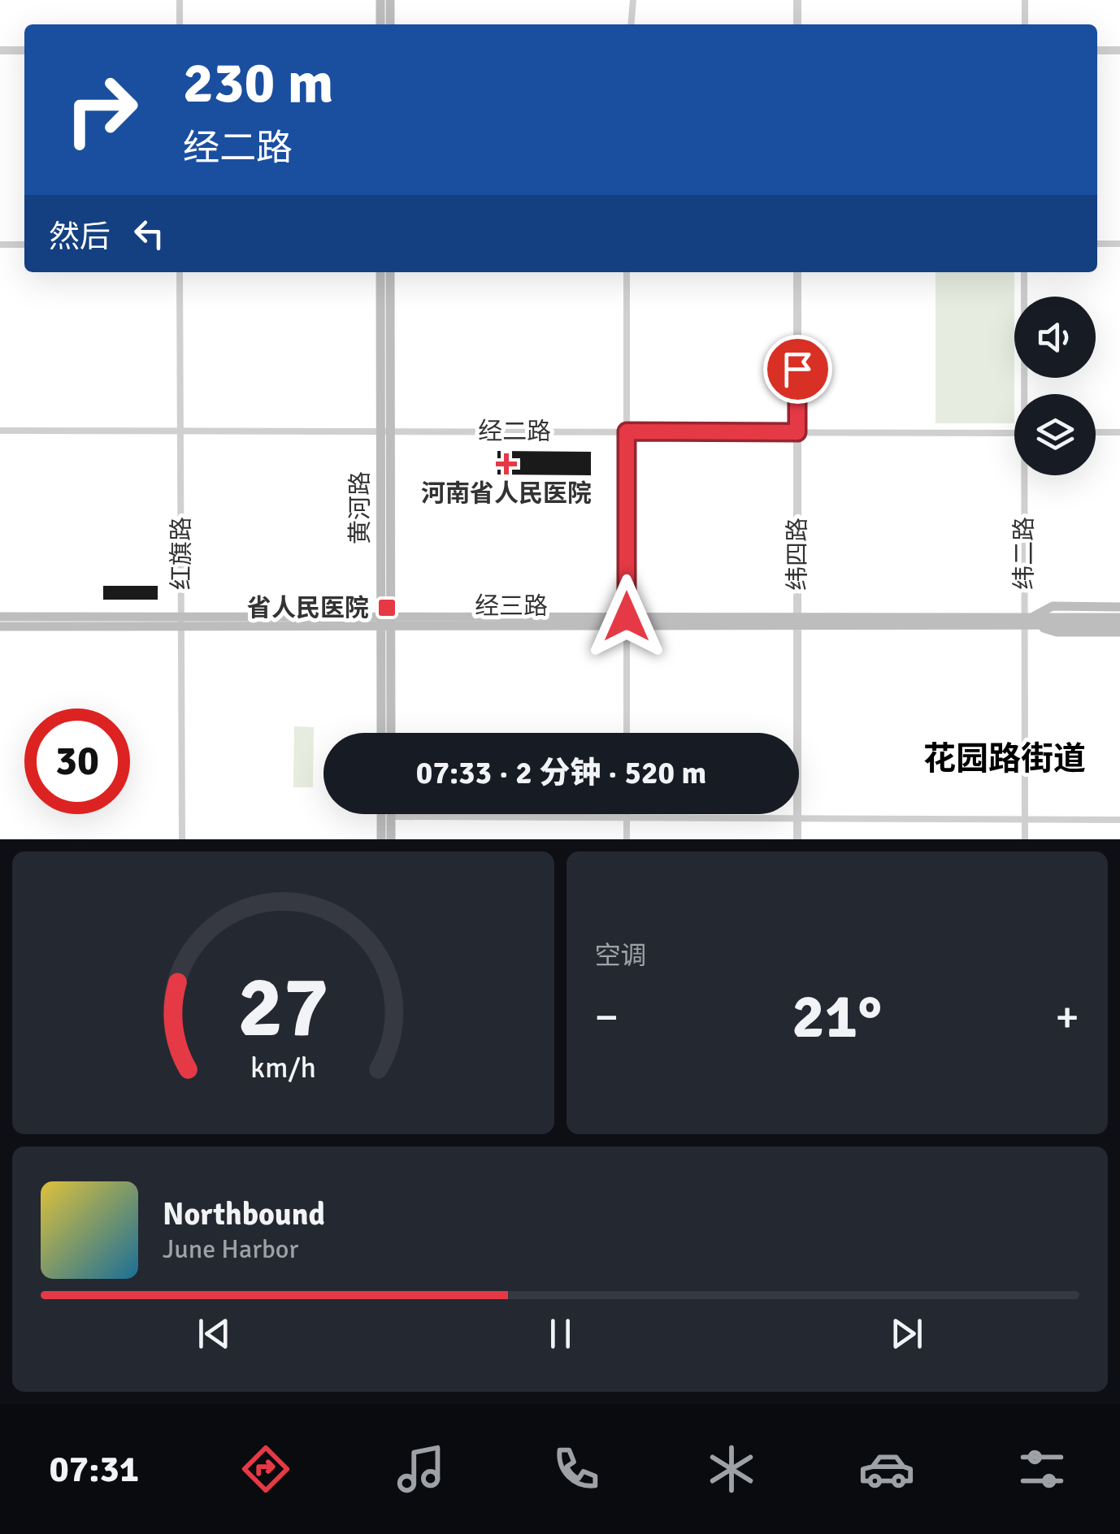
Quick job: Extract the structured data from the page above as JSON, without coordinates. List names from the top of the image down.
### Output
{
  "streets": {
    "main road": ["黄河路", "经三路"],
    "street": [
      "经二路",
      "红旗路",
      "纬二路",
      "纬四路"
    ]
  },
  "crossings": [
    ["经二路", "黄河路"],
    ["经二路", "红旗路"],
    ["经二路", "纬四路"],
    ["黄河路", "经三路"],
    ["红旗路", "经三路"],
    ["纬二路", "经三路"],
    ["纬四路", "经三路"]
  ],
  "districts": ["花园路街道"],
  "places": {
    "health": ["河南省人民医院"],
    "transit": ["省人民医院"]
  },
  "page": {
    "turn": ["230 m", "经二路"],
    "then": "然后",
    "limit": "30",
    "trip": "07:33 · 2 分钟 · 520 m",
    "tile": "空调",
    "heat": ["−", "21°", "+"],
    "song": ["Northbound", "June Harbor"],
    "tabs": "07:31",
    "gauge": ["27", "km/h"]
  }
}
